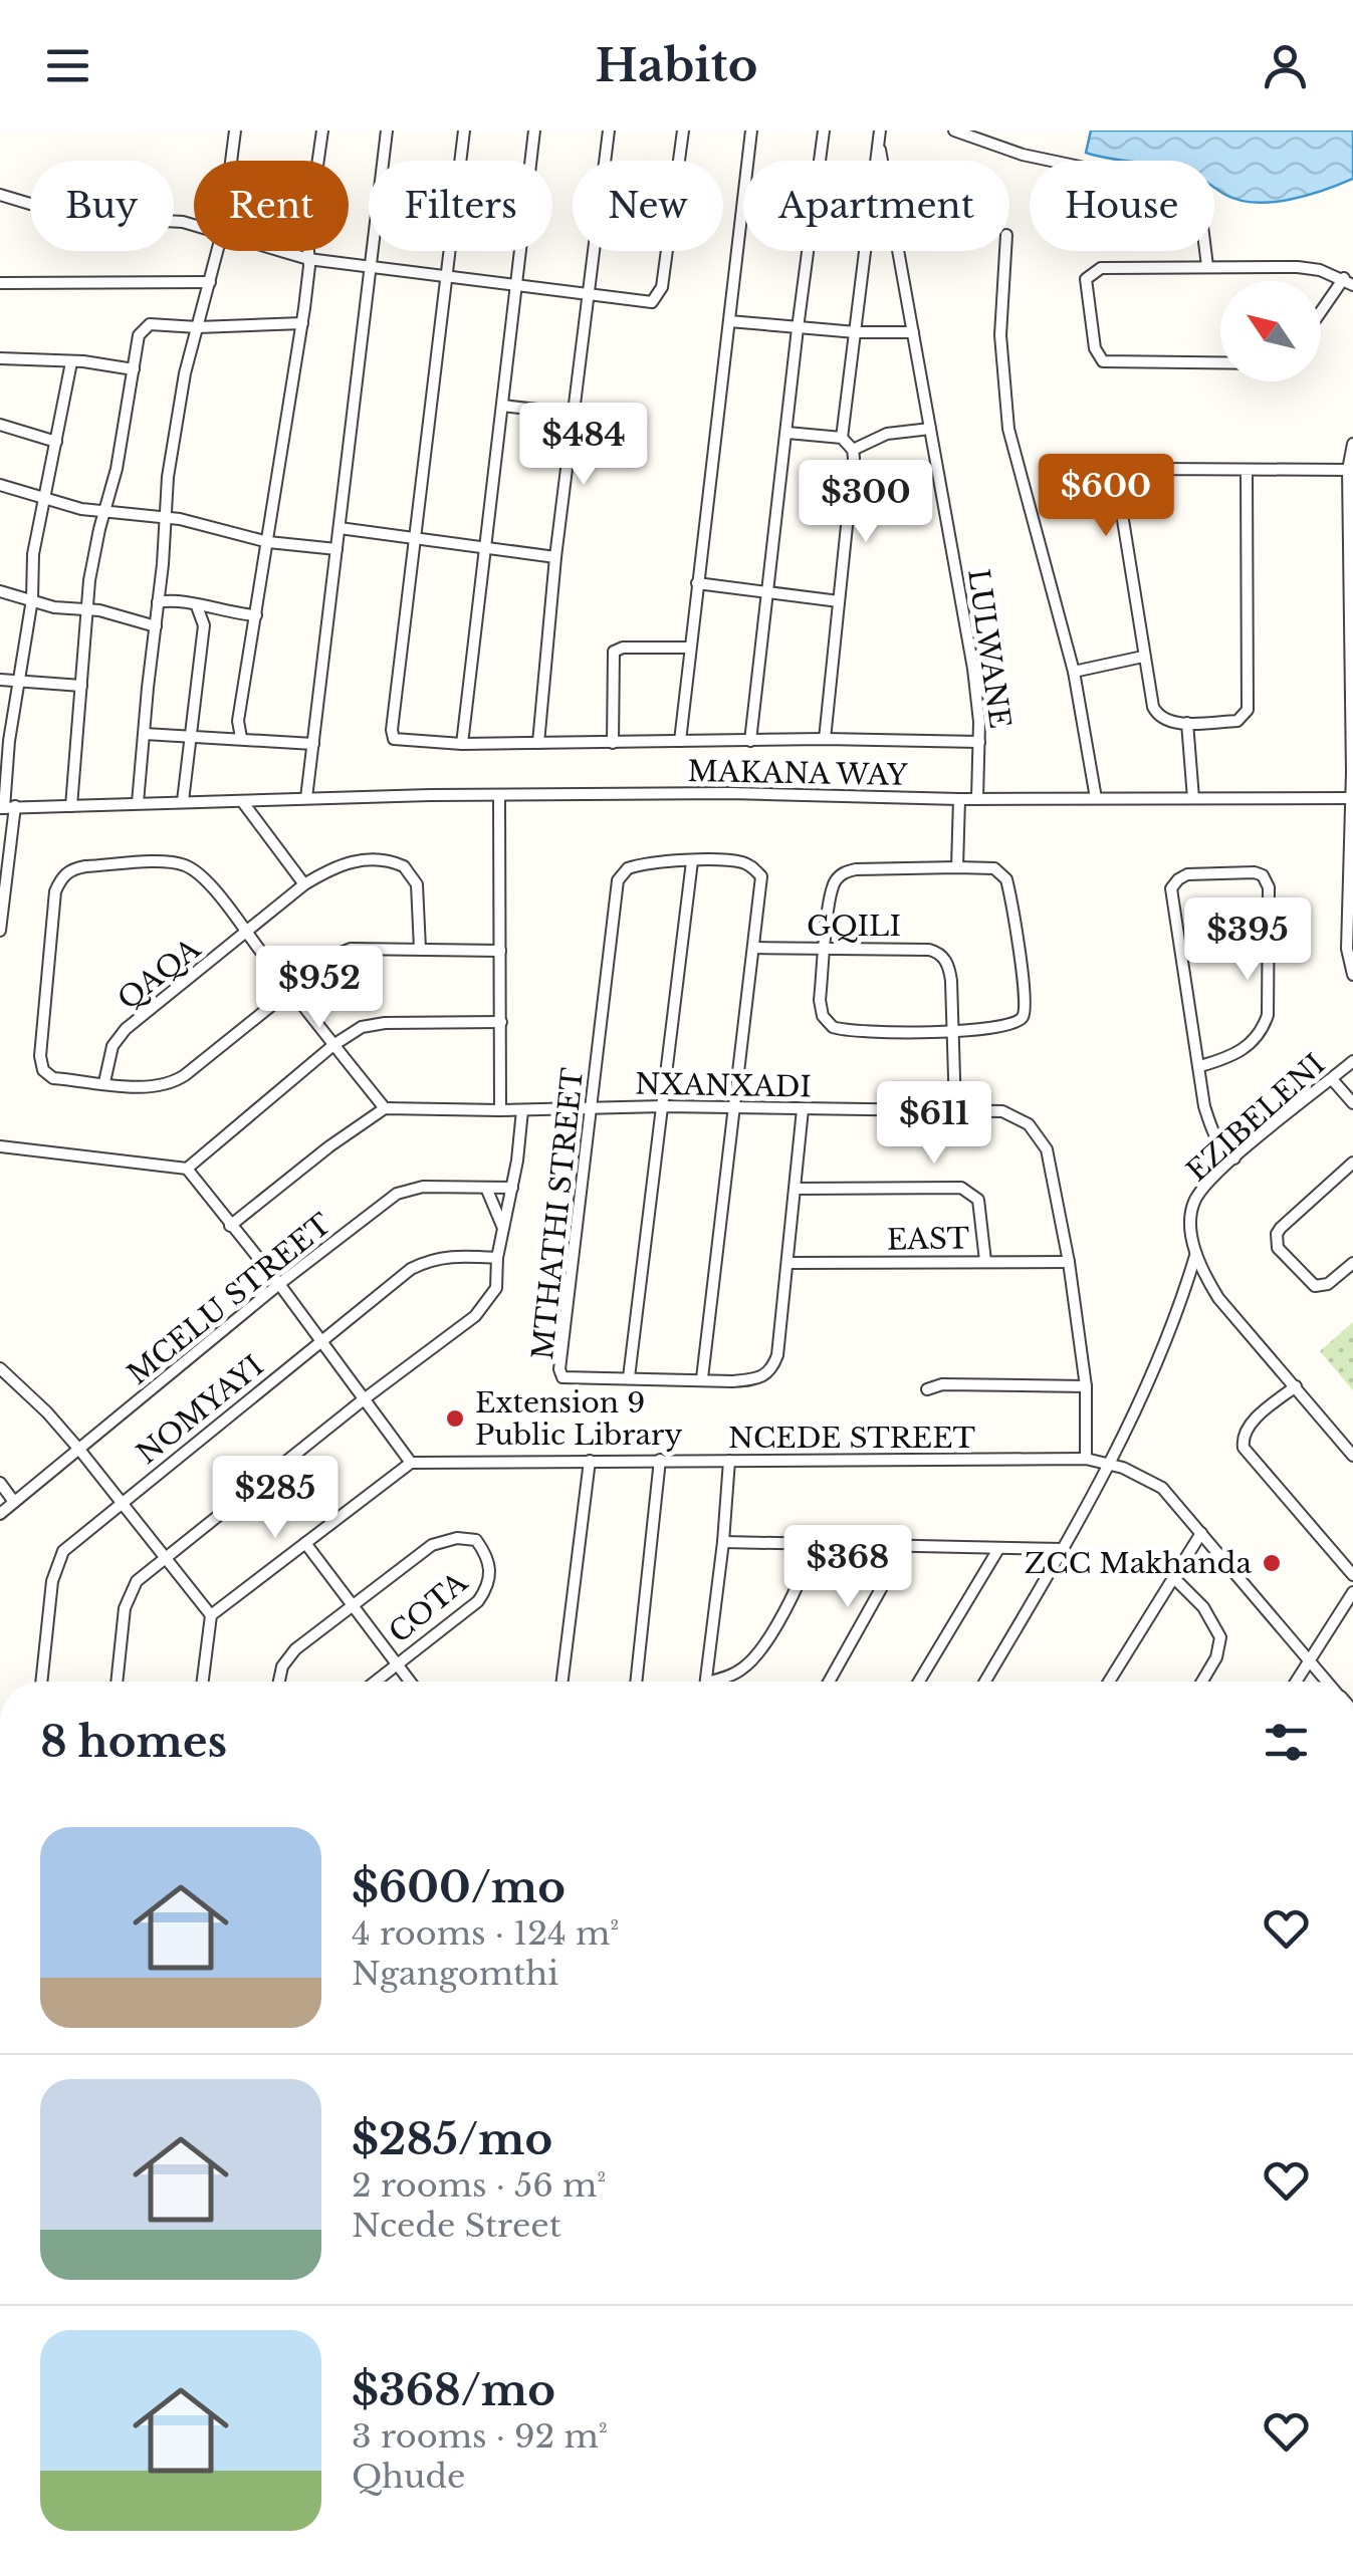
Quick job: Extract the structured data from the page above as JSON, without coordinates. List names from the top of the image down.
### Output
{
  "streets": {
    "street": [
      "LULWANE",
      "MAKANA WAY",
      "GQILI",
      "QAQA",
      "NXANXADI",
      "EZIBELENI",
      "MTHATHI STREET",
      "EAST",
      "MCELU STREET",
      "NOMYAYI",
      "NCEDE STREET",
      "COTA"
    ]
  },
  "crossings": [
    ["LULWANE", "MAKANA WAY"],
    ["NXANXADI", "MTHATHI STREET"],
    ["NXANXADI", "EAST"],
    ["NXANXADI", "NCEDE STREET"],
    ["MTHATHI STREET", "EAST"]
  ],
  "places": ["Extension 9 Public Library", "ZCC Makhanda"],
  "north": "top left",
  "page": {
    "header": "Habito",
    "chip": [
      "Buy",
      "Rent",
      "Filters",
      "New",
      "Apartment",
      "House"
    ],
    "price": [
      "$484",
      "$600",
      "$300",
      "$395",
      "$952",
      "$611",
      "$285",
      "$368"
    ],
    "heading": "8 homes",
    "list": [
      {
        "name": "$600/mo",
        "note": "4 rooms · 124 m² · Ngangomthi"
      },
      {
        "name": "$285/mo",
        "note": "2 rooms · 56 m² · Ncede Street"
      },
      {
        "name": "$368/mo",
        "note": "3 rooms · 92 m² · Qhude"
      }
    ]
  }
}
